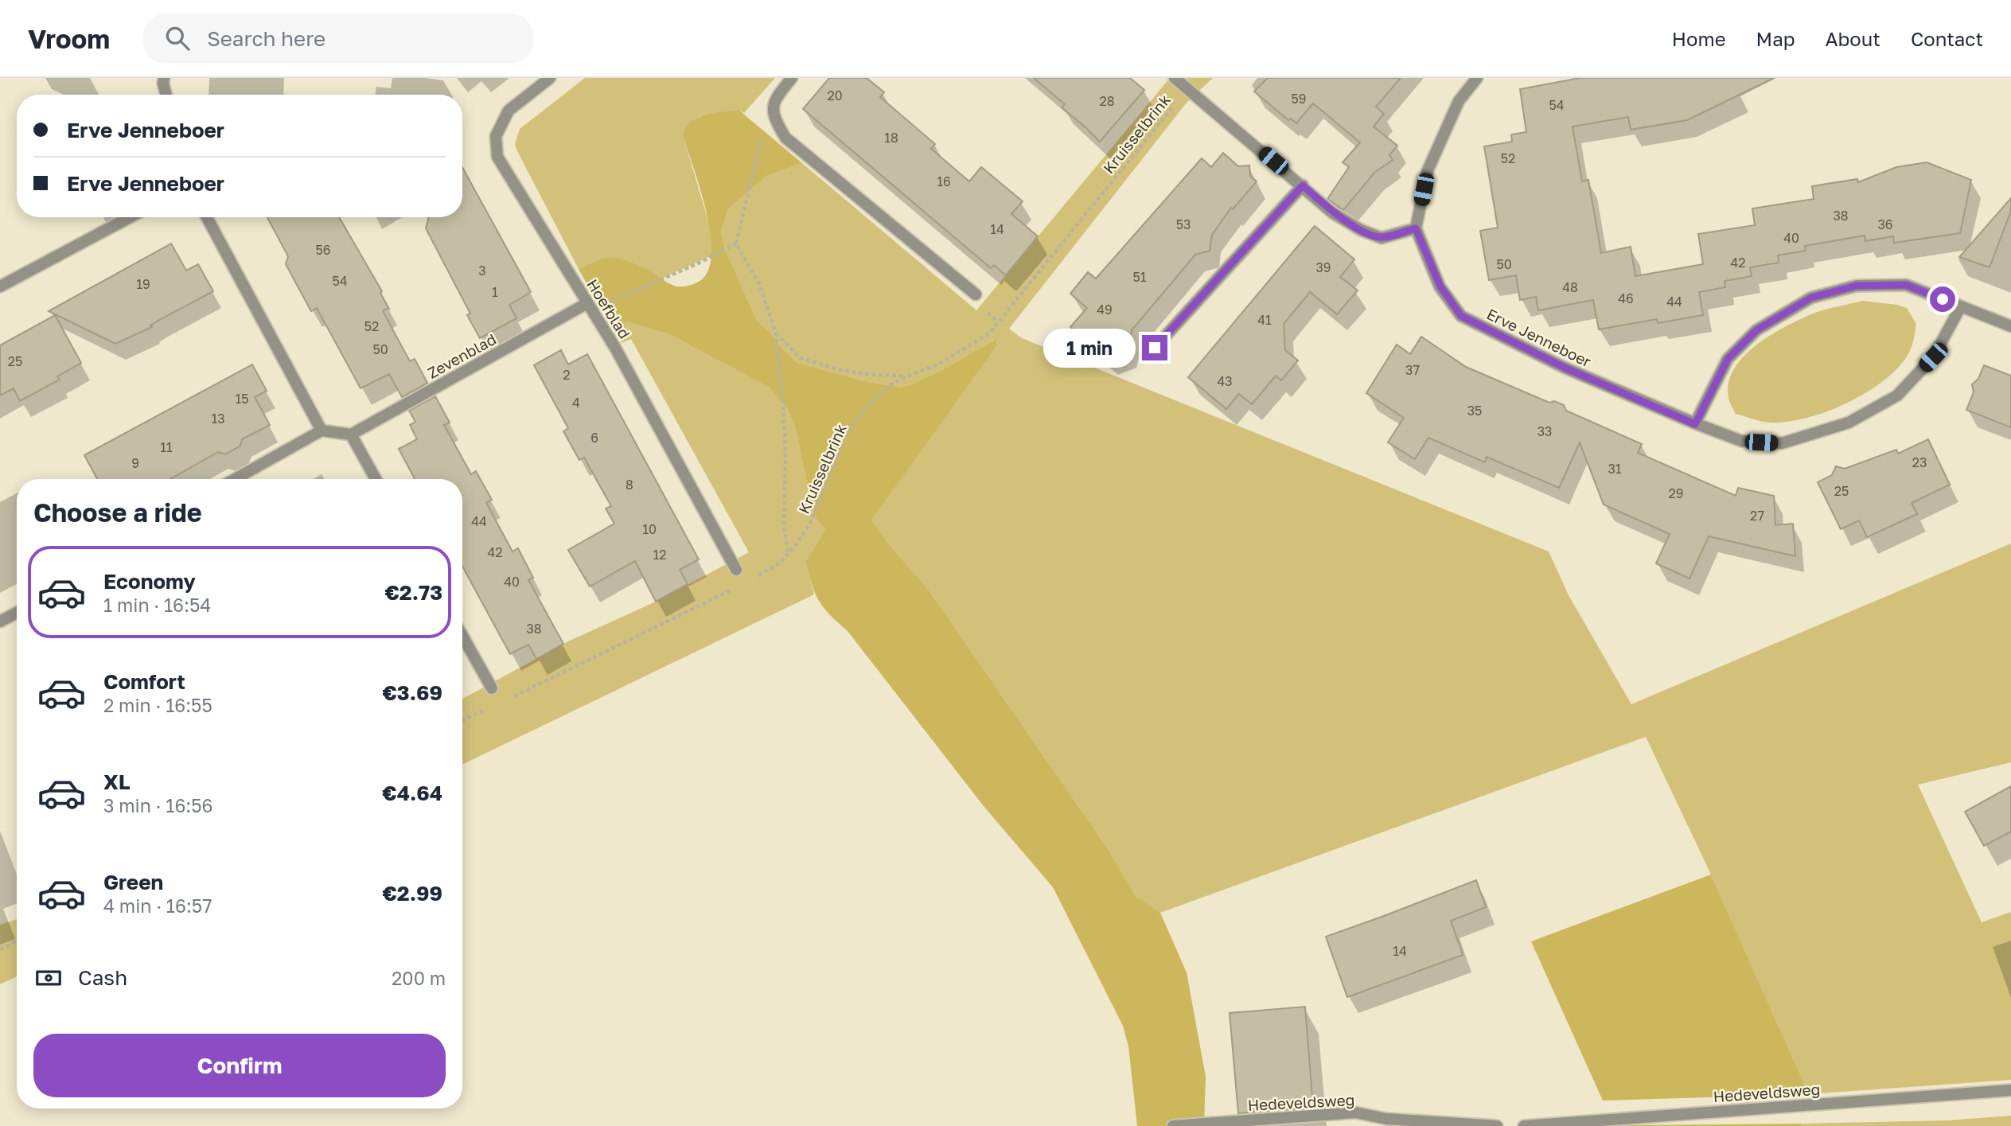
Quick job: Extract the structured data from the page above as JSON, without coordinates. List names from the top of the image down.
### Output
{
  "streets": {
    "street": [
      "Hoefblad",
      "Erve Jenneboer",
      "Zevenblad",
      "Hedeveldsweg"
    ],
    "path": ["Kruisselbrink"]
  },
  "crossings": [
    ["Hoefblad", "Zevenblad"]
  ],
  "house_numbers": [
    "20",
    "59",
    "28",
    "54",
    "18",
    "52",
    "16",
    "38",
    "53",
    "36",
    "14",
    "40",
    "56",
    "42",
    "50",
    "39",
    "3",
    "51",
    "54",
    "19",
    "48",
    "1",
    "46",
    "44",
    "49",
    "41",
    "52",
    "50",
    "25",
    "37",
    "2",
    "43",
    "15",
    "4",
    "35",
    "13",
    "33",
    "6",
    "11",
    "23",
    "9",
    "31",
    "8",
    "25",
    "29",
    "27",
    "44",
    "10",
    "42",
    "12",
    "40",
    "38",
    "14"
  ],
  "page": {
    "header": "Vroom",
    "search": "Search here",
    "nav": [
      "Home",
      "Map",
      "About",
      "Contact"
    ],
    "banner": ["Erve Jenneboer", "Erve Jenneboer"],
    "bubble": "1 min",
    "heading": "Choose a ride",
    "list": [
      {
        "name": "Economy",
        "note": "1 min · 16:54",
        "value": "€2.73"
      },
      {
        "name": "Comfort",
        "note": "2 min · 16:55",
        "value": "€3.69"
      },
      {
        "name": "XL",
        "note": "3 min · 16:56",
        "value": "€4.64"
      },
      {
        "name": "Green",
        "note": "4 min · 16:57",
        "value": "€2.99"
      }
    ],
    "pay": ["Cash", "200 m"],
    "buttons": "Confirm"
  }
}
